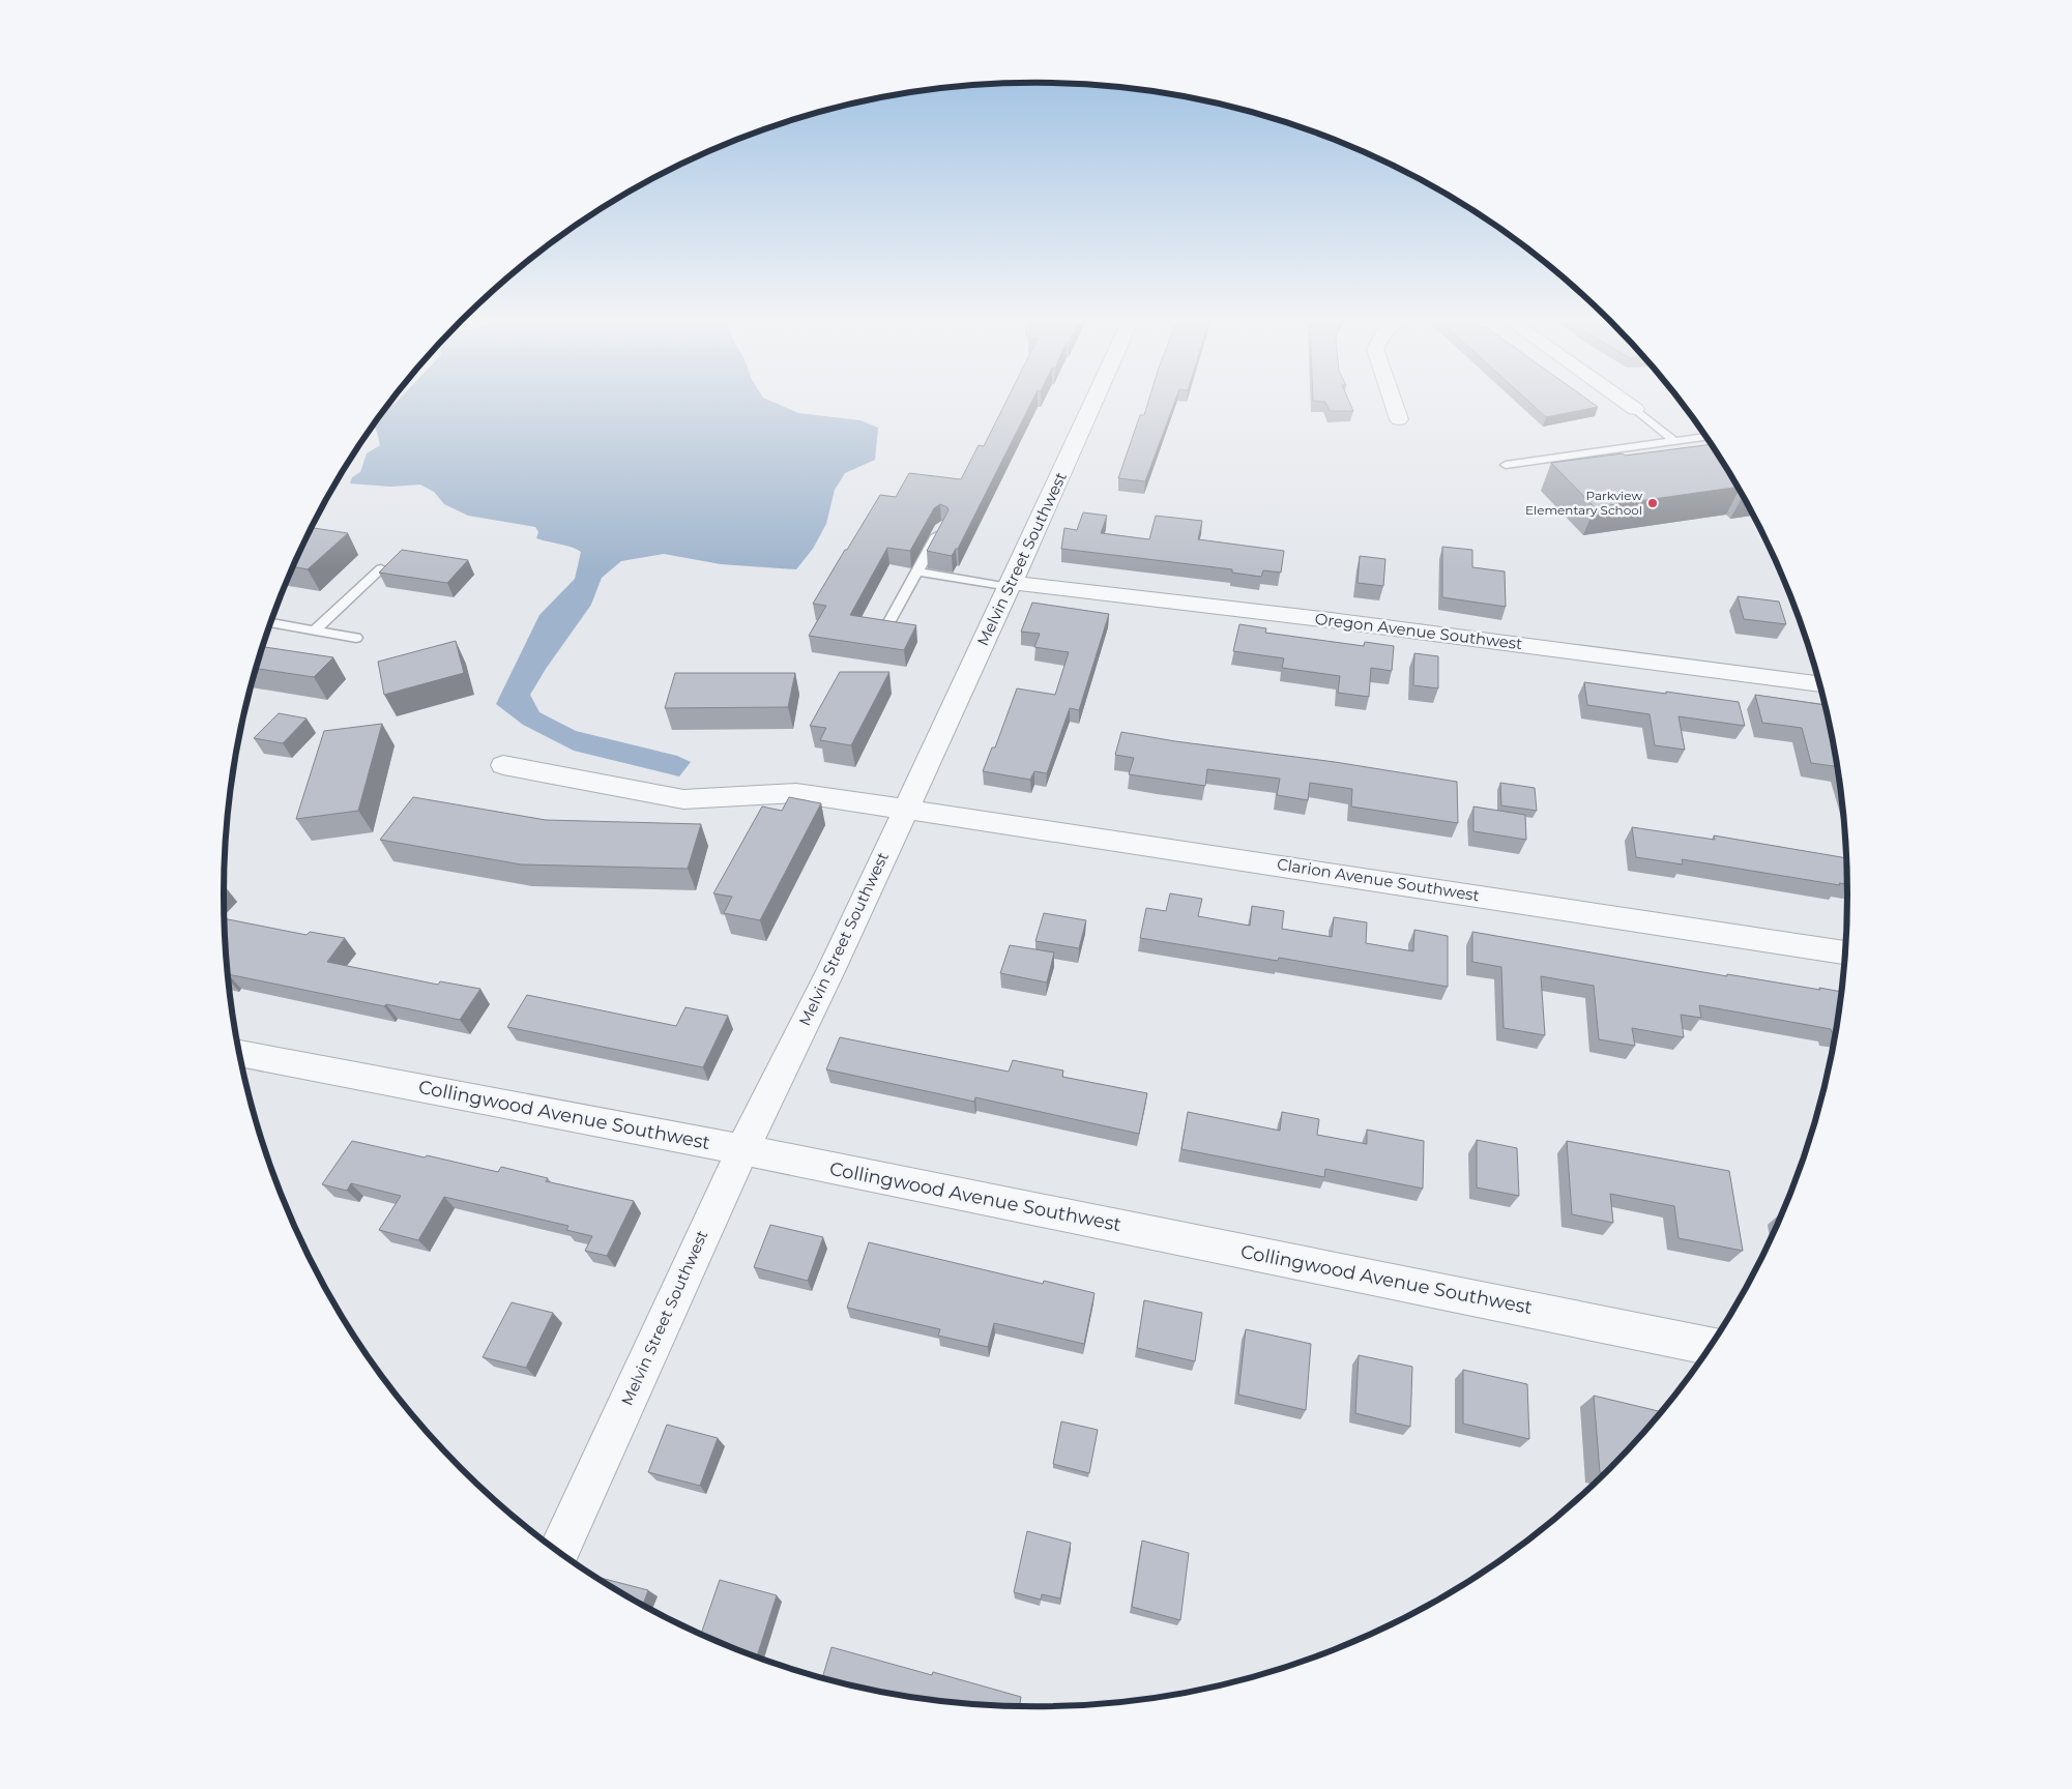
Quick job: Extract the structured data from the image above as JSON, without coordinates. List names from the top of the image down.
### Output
{
  "streets": {
    "street": [
      "Melvin Street Southwest",
      "Oregon Avenue Southwest",
      "Clarion Avenue Southwest",
      "Collingwood Avenue Southwest"
    ]
  },
  "crossings": [
    ["Melvin Street Southwest", "Oregon Avenue Southwest"],
    ["Melvin Street Southwest", "Clarion Avenue Southwest"],
    ["Melvin Street Southwest", "Collingwood Avenue Southwest"]
  ],
  "places": ["Parkview Elementary School"]
}
